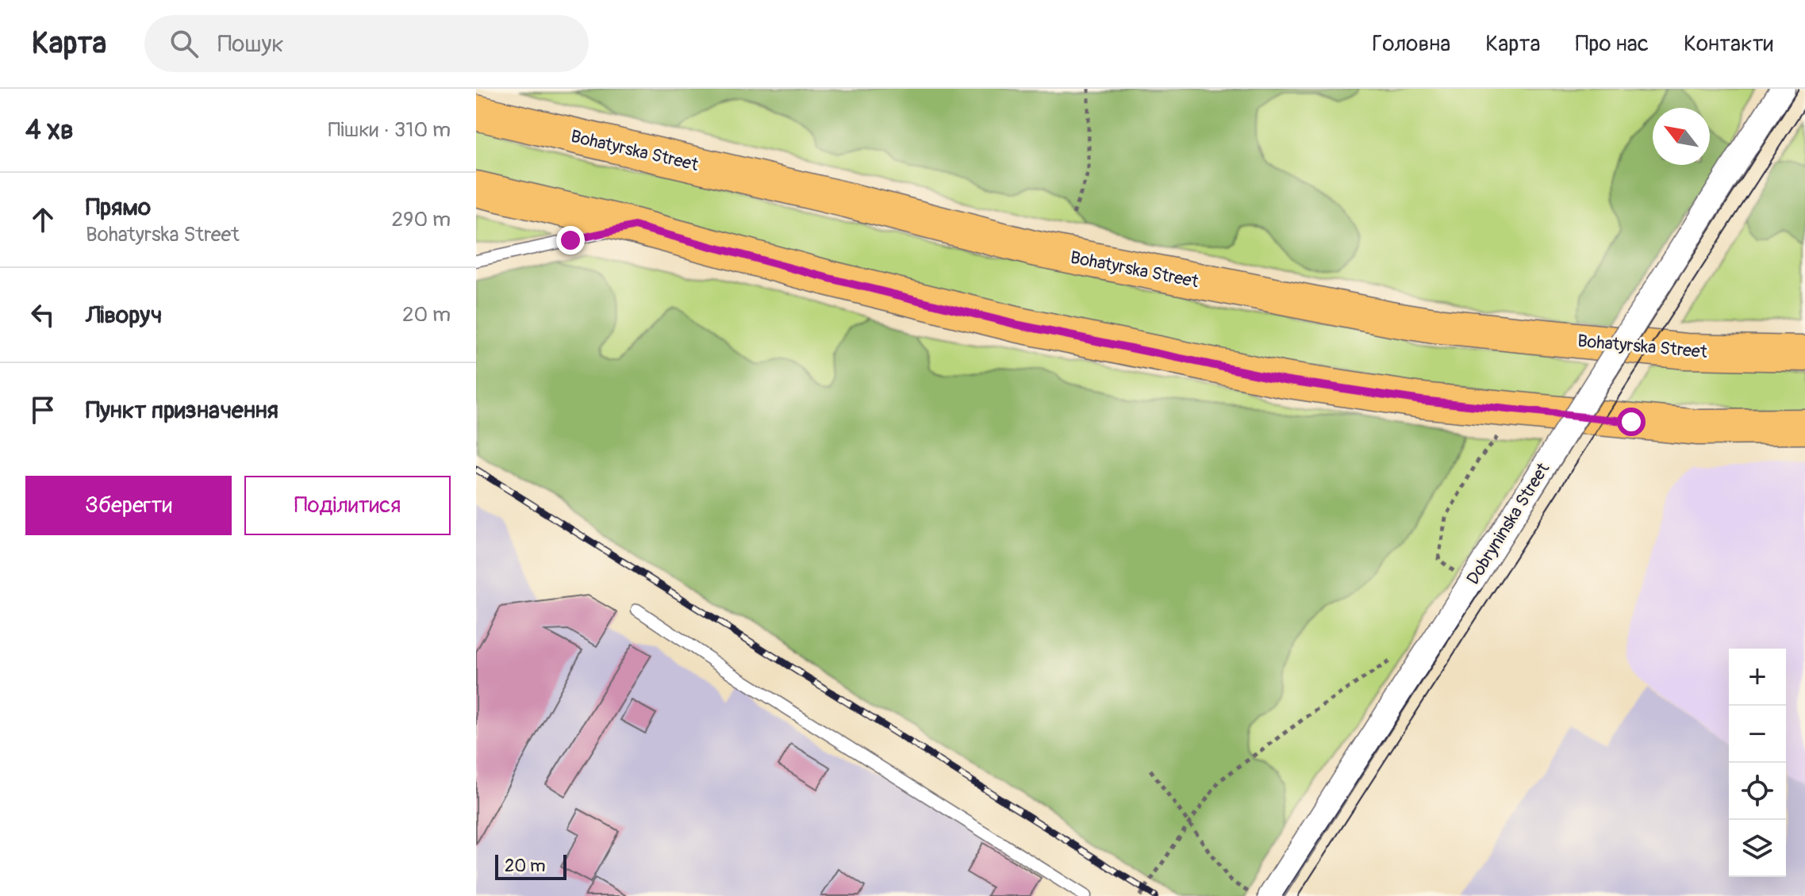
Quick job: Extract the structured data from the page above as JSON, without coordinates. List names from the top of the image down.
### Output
{
  "streets": {
    "main road": ["Bohatyrska Street"],
    "street": ["Dobryninska Street"]
  },
  "scale_bar": "20 m",
  "north": "top left",
  "page": {
    "header": "Карта",
    "search": "Пошук",
    "nav": [
      "Головна",
      "Карта",
      "Про нас",
      "Контакти"
    ],
    "heading": ["4 хв", "Пішки · 310 m"],
    "list": [
      ["Прямо", "Bohatyrska Street", "290 m"],
      ["Ліворуч", "20 m"],
      "Пункт призначення"
    ],
    "buttons": ["Зберегти", "Поділитися"],
    "map_buttons": ["+", "−"],
    "scale": "20 m"
  }
}
